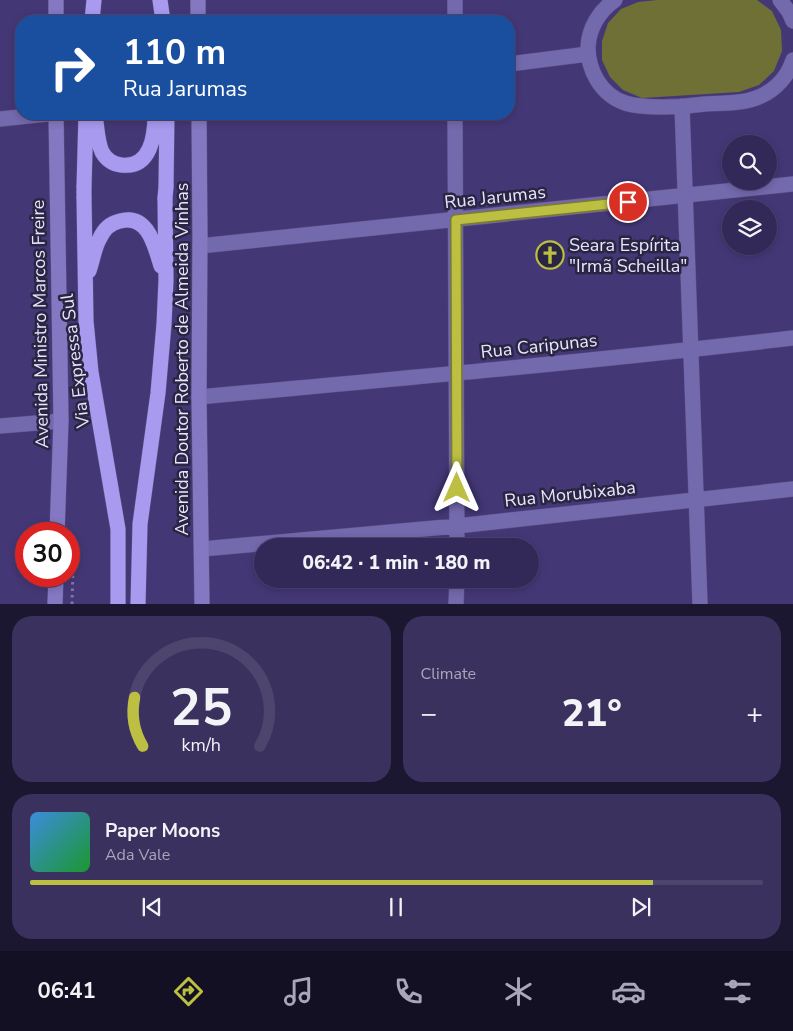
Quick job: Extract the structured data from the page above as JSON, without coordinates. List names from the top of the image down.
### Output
{
  "streets": {
    "highway": ["Via Expressa Sul"],
    "main road": ["Avenida Ministro Marcos Freire", "Avenida Doutor Roberto de Almeida Vinhas"],
    "street": ["Rua Jarumas", "Rua Caripunas", "Rua Morubixaba"]
  },
  "crossings": [
    ["Rua Jarumas", "Avenida Doutor Roberto de Almeida Vinhas"],
    ["Rua Caripunas", "Avenida Doutor Roberto de Almeida Vinhas"],
    ["Avenida Doutor Roberto de Almeida Vinhas", "Rua Morubixaba"]
  ],
  "places": {
    "church": ["Seara Espírita \"Irmã Scheilla\""]
  },
  "page": {
    "turn": ["110 m", "Rua Jarumas"],
    "limit": "30",
    "trip": "06:42 · 1 min · 180 m",
    "tile": "Climate",
    "heat": ["−", "21°", "+"],
    "song": ["Paper Moons", "Ada Vale"],
    "tabs": "06:41",
    "gauge": ["25", "km/h"]
  }
}
